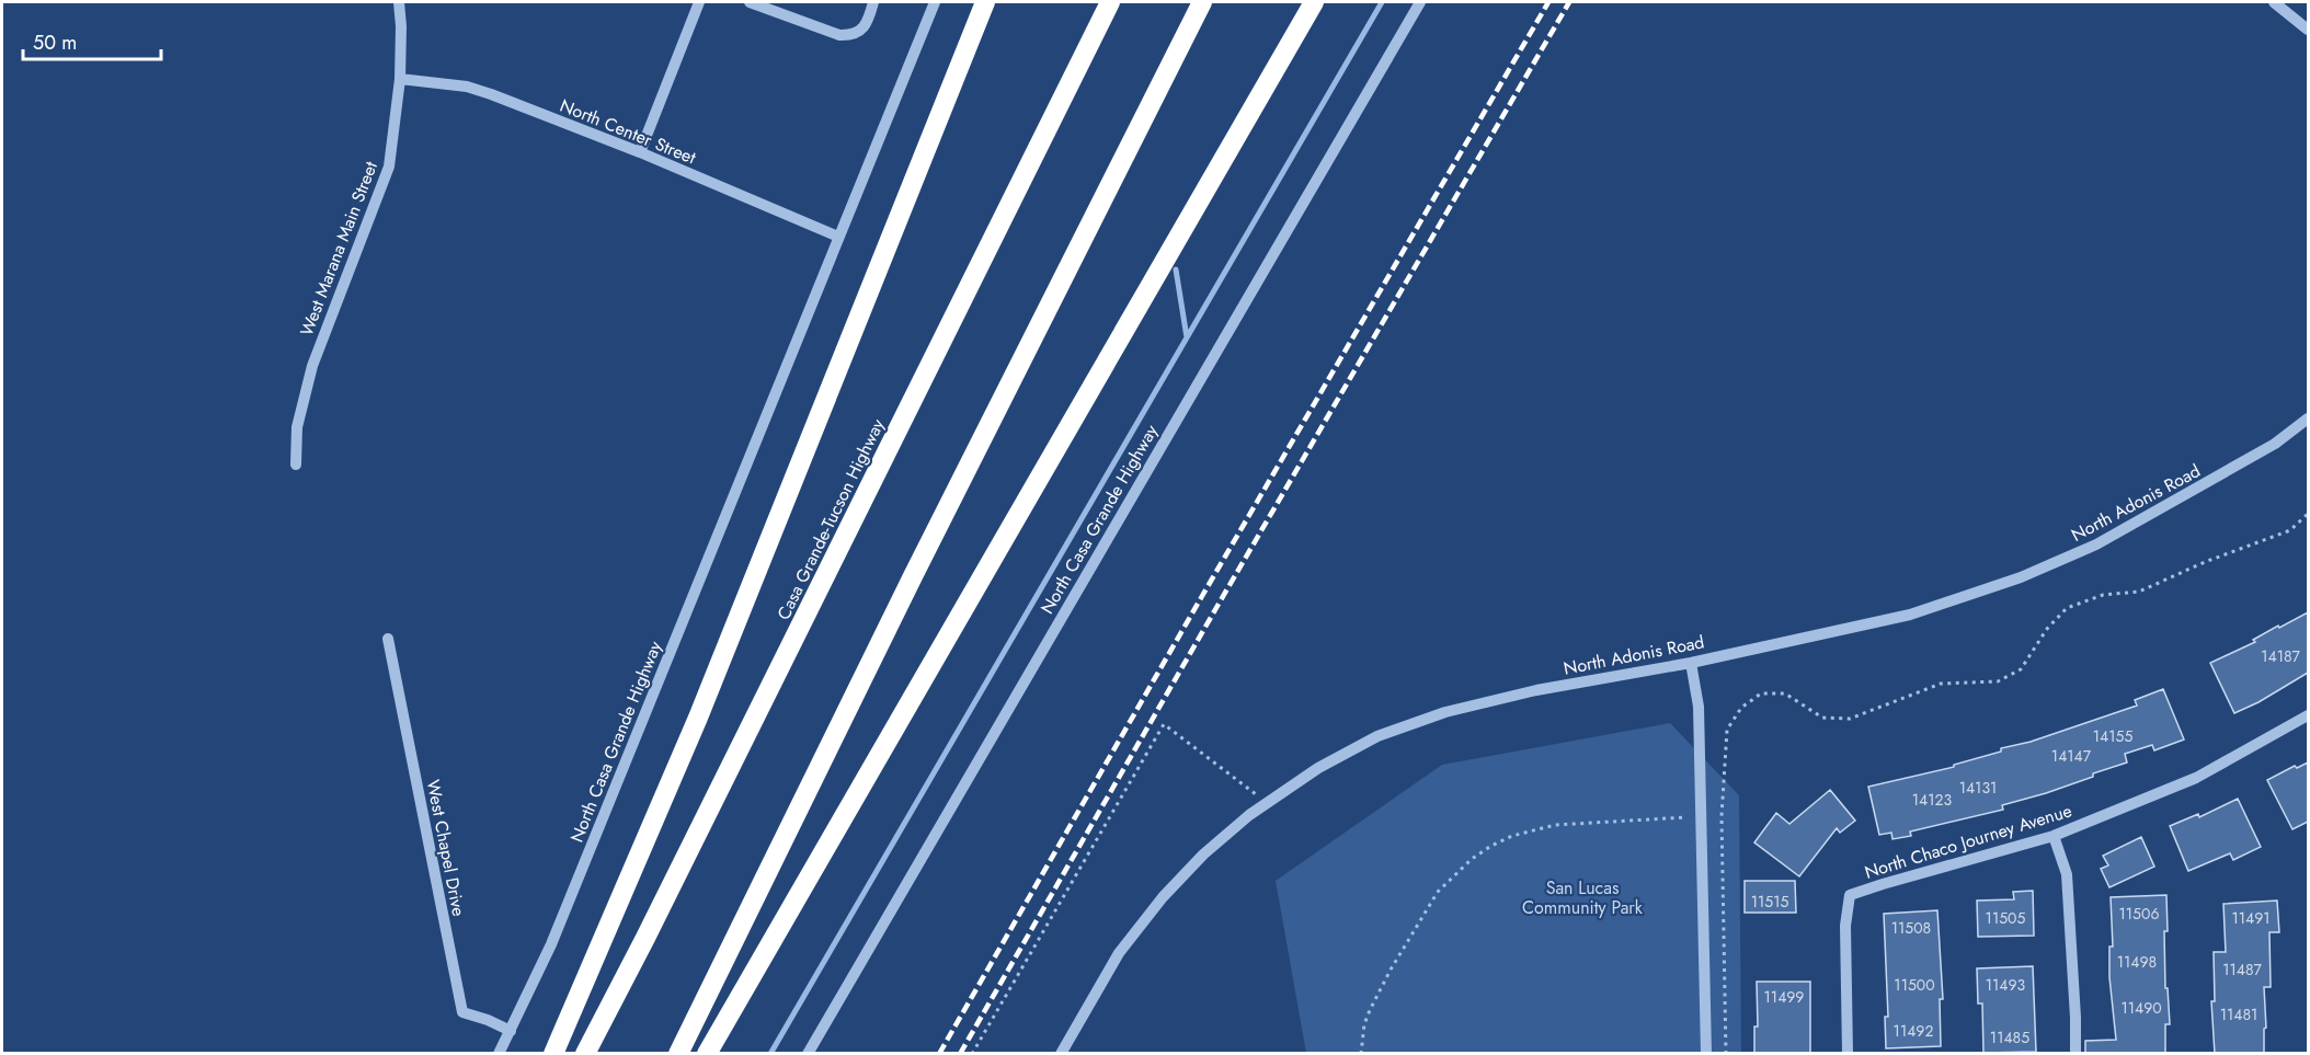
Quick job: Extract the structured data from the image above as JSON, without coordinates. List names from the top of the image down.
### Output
{
  "streets": {
    "highway": ["Casa Grande-Tucson Highway"],
    "street": [
      "North Center Street",
      "West Marana Main Street",
      "North Adonis Road",
      "North Casa Grande Highway",
      "North Chaco Journey Avenue",
      "West Chapel Drive"
    ]
  },
  "crossings": [
    ["North Center Street", "West Marana Main Street"],
    ["North Center Street", "North Casa Grande Highway"],
    ["North Casa Grande Highway", "West Chapel Drive"]
  ],
  "parks": ["San Lucas Community Park"],
  "house_numbers": [
    "14187",
    "14155",
    "14147",
    "14131",
    "14123",
    "11515",
    "11506",
    "11505",
    "11491",
    "11508",
    "11498",
    "11487",
    "11500",
    "11493",
    "11499",
    "11490",
    "11481",
    "11492",
    "11485"
  ],
  "scale_bar": "50 m"
}
